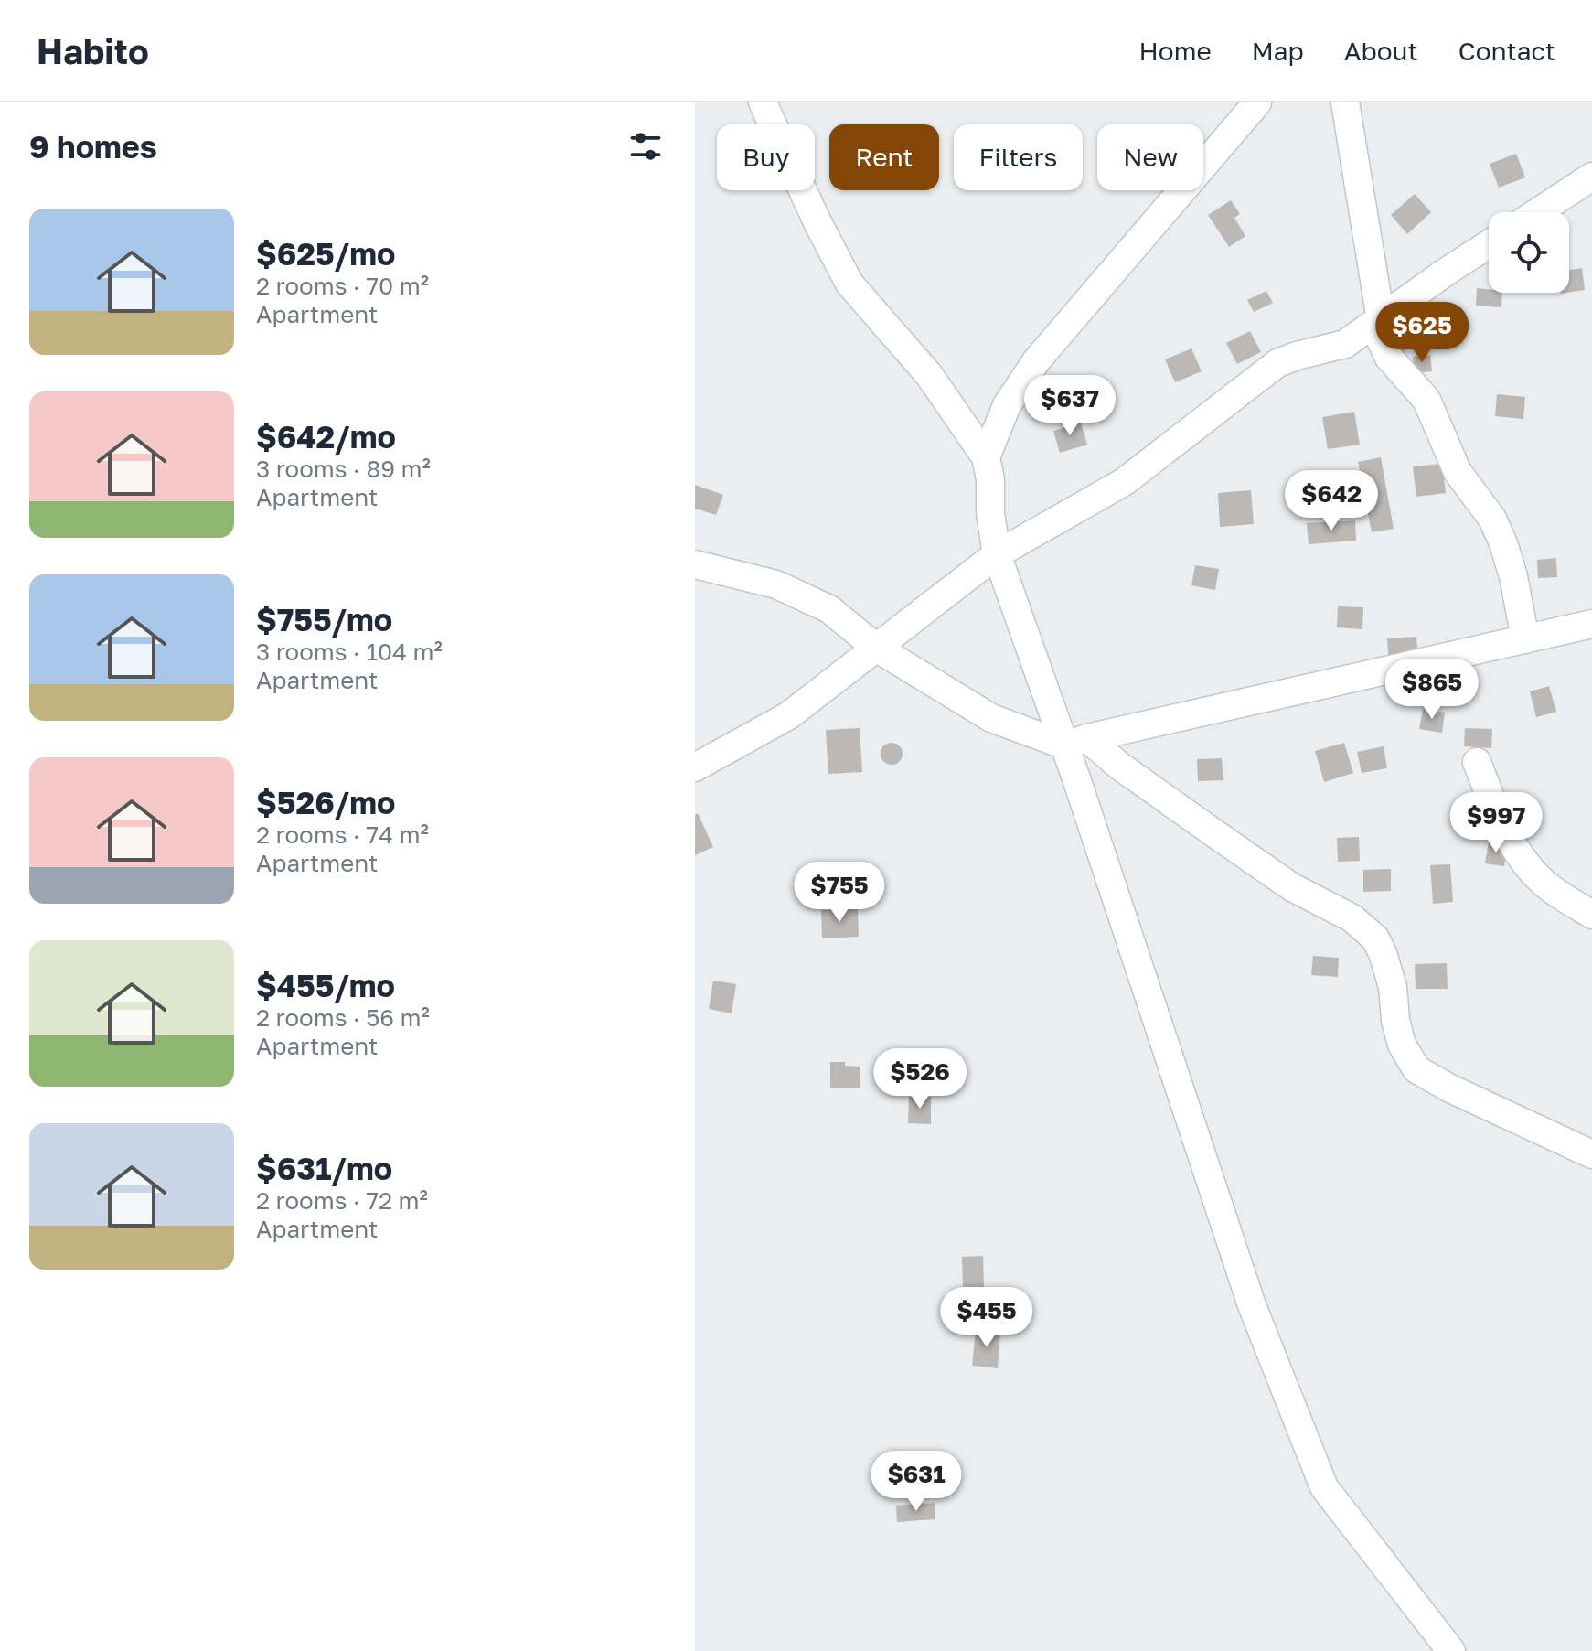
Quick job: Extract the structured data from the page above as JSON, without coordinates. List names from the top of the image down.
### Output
{
  "page": {
    "header": "Habito",
    "nav": [
      "Home",
      "Map",
      "About",
      "Contact"
    ],
    "heading": "9 homes",
    "chip": [
      "Buy",
      "Rent",
      "Filters",
      "New"
    ],
    "list": [
      {
        "name": "$625/mo",
        "note": "2 rooms · 70 m² · Apartment"
      },
      {
        "name": "$642/mo",
        "note": "3 rooms · 89 m² · Apartment"
      },
      {
        "name": "$755/mo",
        "note": "3 rooms · 104 m² · Apartment"
      },
      {
        "name": "$526/mo",
        "note": "2 rooms · 74 m² · Apartment"
      },
      {
        "name": "$455/mo",
        "note": "2 rooms · 56 m² · Apartment"
      },
      {
        "name": "$631/mo",
        "note": "2 rooms · 72 m² · Apartment"
      }
    ],
    "price": [
      "$625",
      "$637",
      "$642",
      "$865",
      "$997",
      "$755",
      "$526",
      "$455",
      "$631"
    ]
  }
}
